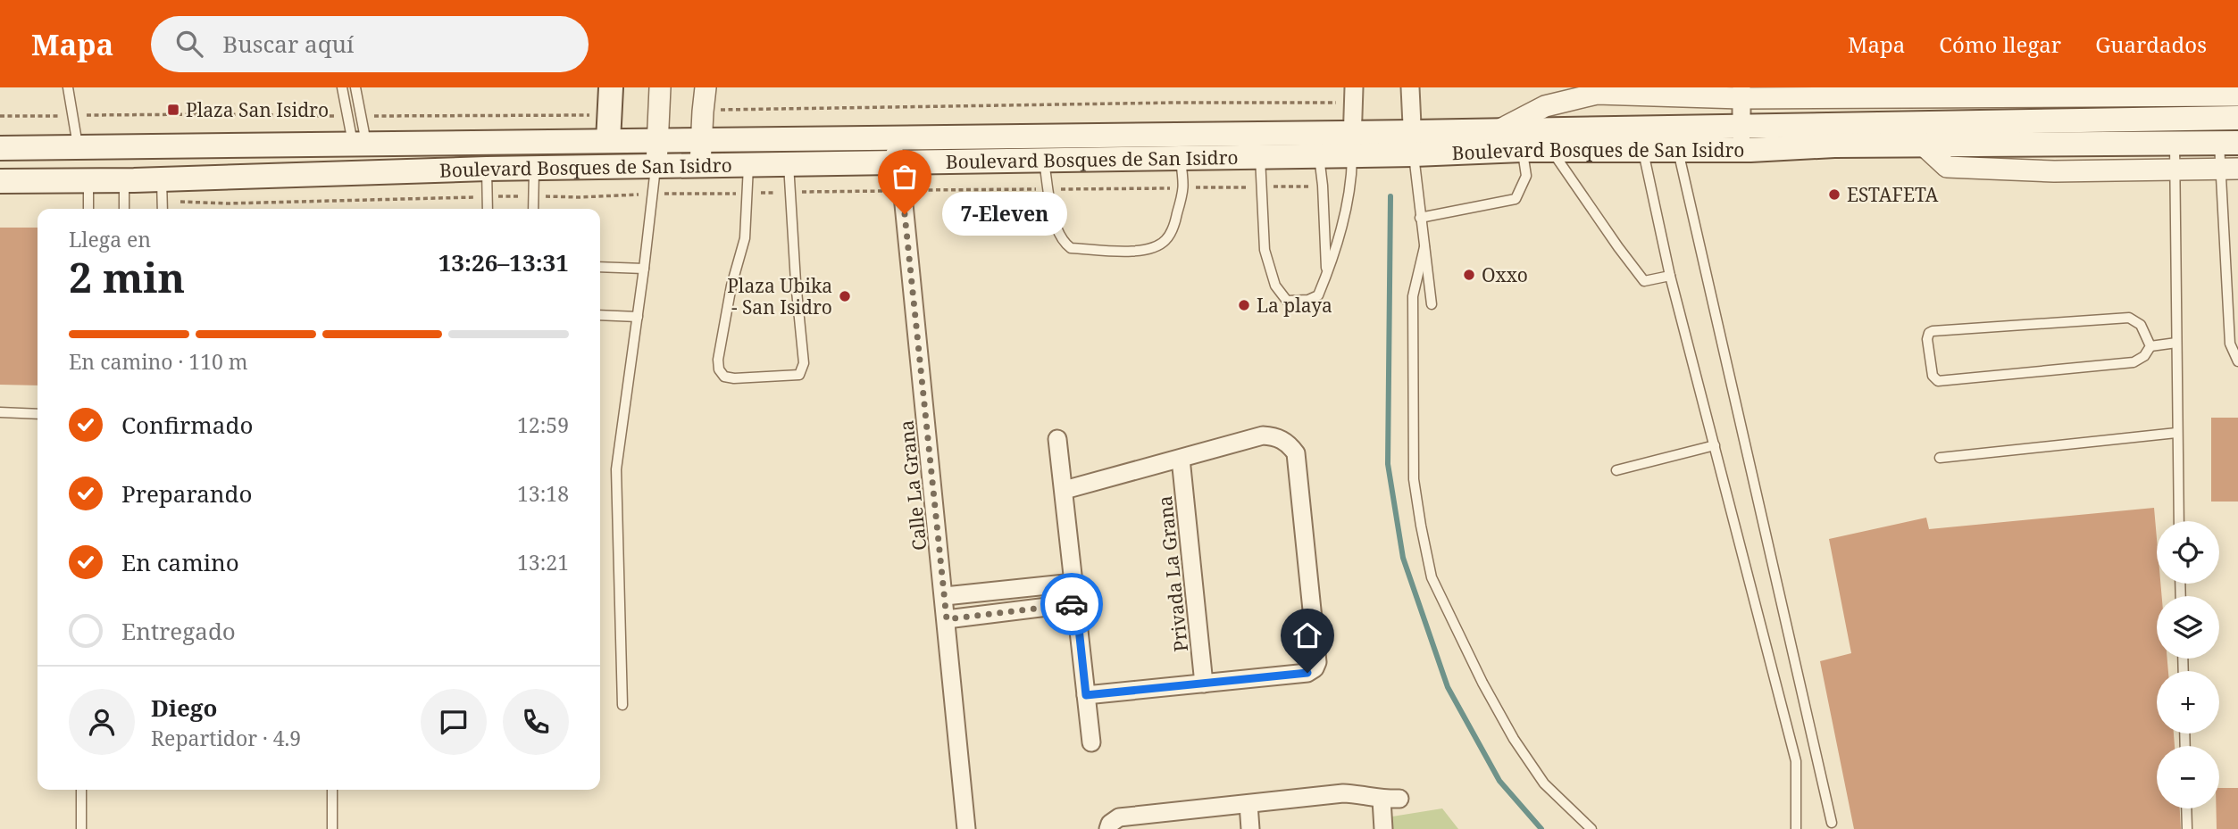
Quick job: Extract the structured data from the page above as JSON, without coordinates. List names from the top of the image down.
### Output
{
  "streets": {
    "main road": ["Boulevard Bosques de San Isidro"],
    "street": ["Calle La Grana", "Privada La Grana"]
  },
  "crossings": [
    ["Boulevard Bosques de San Isidro", "Calle La Grana"]
  ],
  "places": {
    "transit": ["Plaza San Isidro"],
    "other": [
      "ESTAFETA",
      "7-Eleven",
      "Oxxo",
      "Plaza Ubika - San Isidro",
      "La playa"
    ]
  },
  "page": {
    "header": "Mapa",
    "search": "Buscar aquí",
    "nav": ["Mapa", "Cómo llegar", "Guardados"],
    "bubble": "7-Eleven",
    "heading": ["2 min", "Llega en", "13:26–13:31"],
    "panel": ["Diego", "Repartidor · 4.9"],
    "bar": "En camino · 110 m",
    "list": [
      ["Confirmado", "12:59"],
      ["Preparando", "13:18"],
      ["En camino", "13:21"],
      "Entregado"
    ],
    "map_buttons": ["+", "−"]
  }
}
